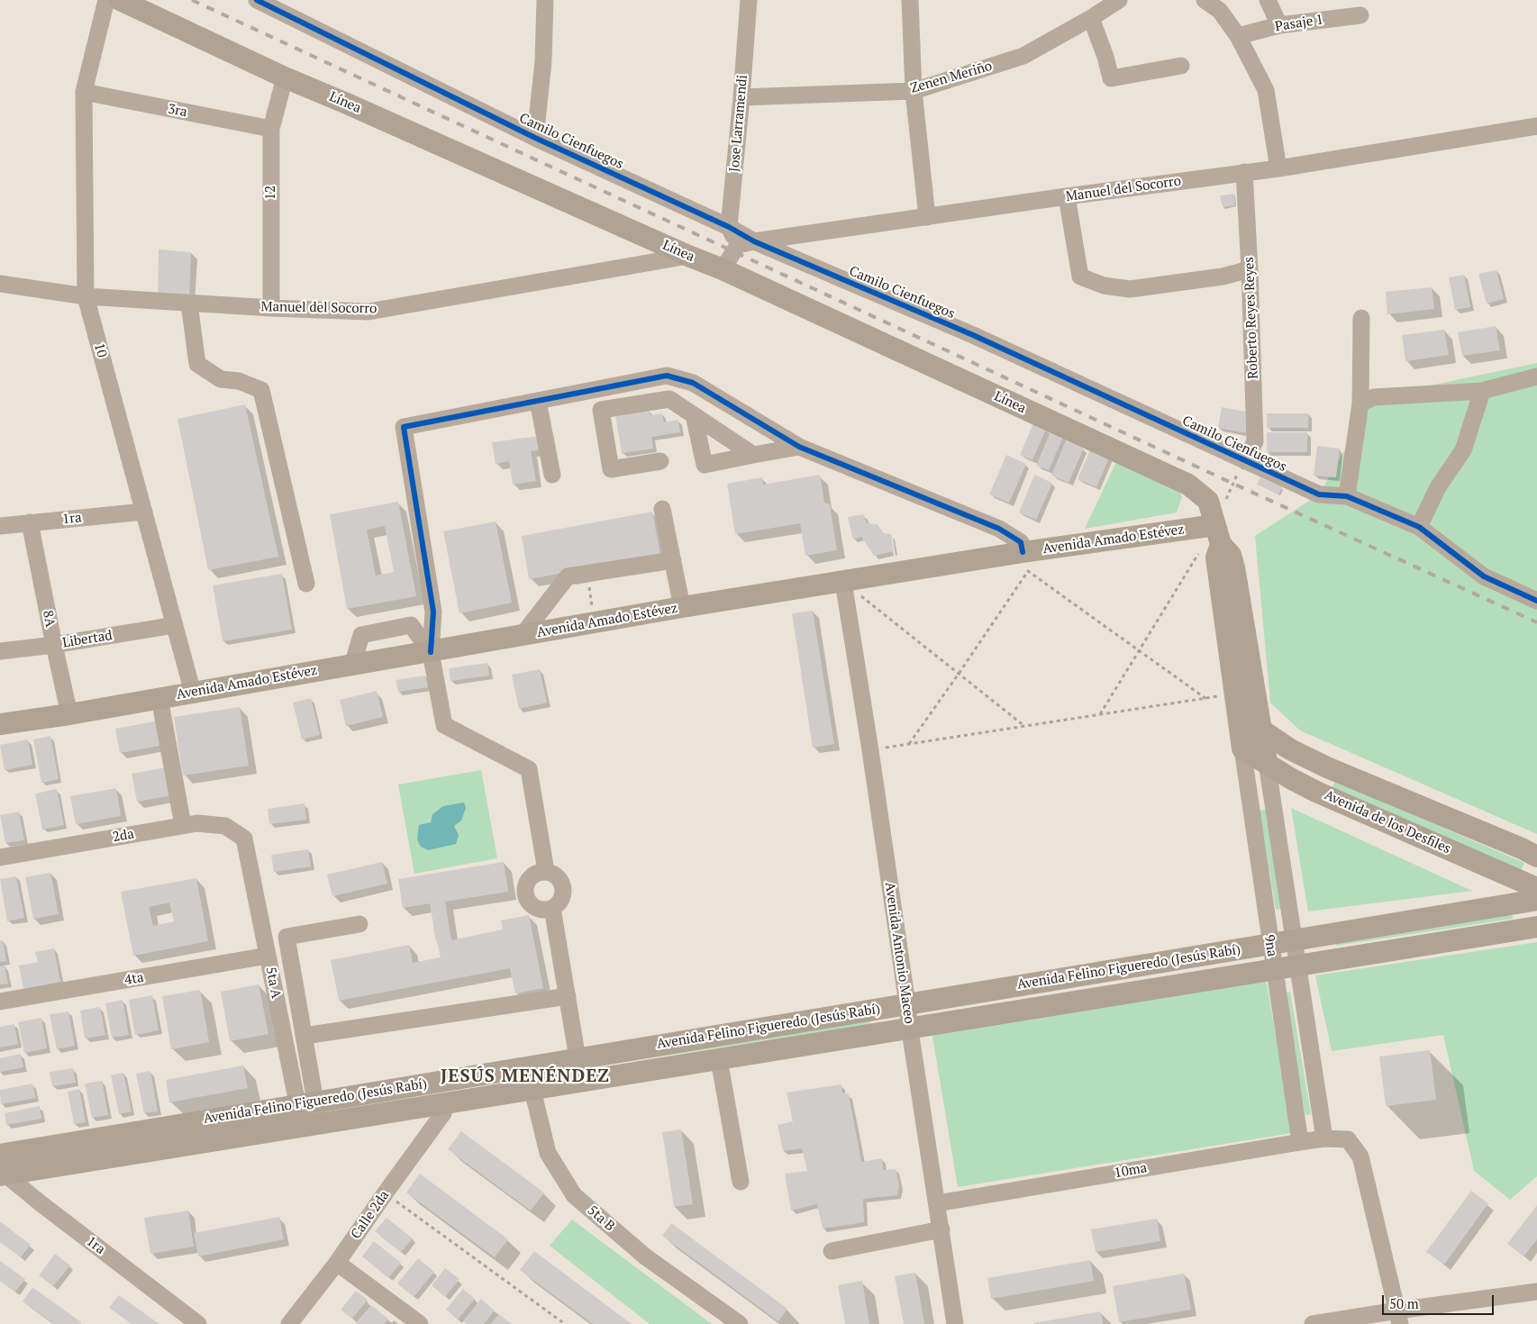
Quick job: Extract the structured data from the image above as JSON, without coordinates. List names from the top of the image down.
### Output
{
  "streets": {
    "main road": [
      "Línea",
      "Avenida Amado Estévez",
      "Avenida de los Desfiles",
      "Avenida Felino Figueredo (Jesús Rabí)"
    ],
    "street": [
      "Pasaje 1",
      "Zenen Meriño",
      "3ra",
      "Jose Larramendi",
      "Camilo Cienfuegos",
      "Manuel del Socorro",
      "12",
      "Roberto Reyes Reyes",
      "10",
      "1ra",
      "8A",
      "Libertad",
      "2da",
      "9na",
      "Avenida Antonio Maceo",
      "4ta",
      "5ta A",
      "10ma",
      "Calle 2da",
      "5ta B"
    ]
  },
  "crossings": [
    ["Zenen Meriño", "Jose Larramendi"],
    ["Línea", "Manuel del Socorro"],
    ["Línea", "12"],
    ["Línea", "Avenida Amado Estévez"],
    ["3ra", "12"],
    ["3ra", "10"],
    ["Jose Larramendi", "Camilo Cienfuegos"],
    ["Camilo Cienfuegos", "Manuel del Socorro"],
    ["Camilo Cienfuegos", "Roberto Reyes Reyes"],
    ["Manuel del Socorro", "12"],
    ["Manuel del Socorro", "Roberto Reyes Reyes"],
    ["Manuel del Socorro", "10"],
    ["10", "1ra"],
    ["10", "Avenida Amado Estévez"],
    ["10", "Libertad"],
    ["1ra", "8A"],
    ["1ra", "Avenida Felino Figueredo (Jesús Rabí)"],
    ["Avenida Amado Estévez", "8A"],
    ["Avenida Amado Estévez", "Avenida Antonio Maceo"],
    ["8A", "Libertad"],
    ["Avenida de los Desfiles", "9na"],
    ["2da", "5ta A"],
    ["9na", "Avenida Felino Figueredo (Jesús Rabí)"],
    ["9na", "10ma"],
    ["Avenida Antonio Maceo", "Avenida Felino Figueredo (Jesús Rabí)"],
    ["Avenida Antonio Maceo", "10ma"],
    ["Avenida Felino Figueredo (Jesús Rabí)", "5ta A"],
    ["Avenida Felino Figueredo (Jesús Rabí)", "Calle 2da"],
    ["Avenida Felino Figueredo (Jesús Rabí)", "5ta B"],
    ["4ta", "5ta A"]
  ],
  "districts": ["JESÚS MENÉNDEZ"],
  "scale_bar": "50 m"
}
